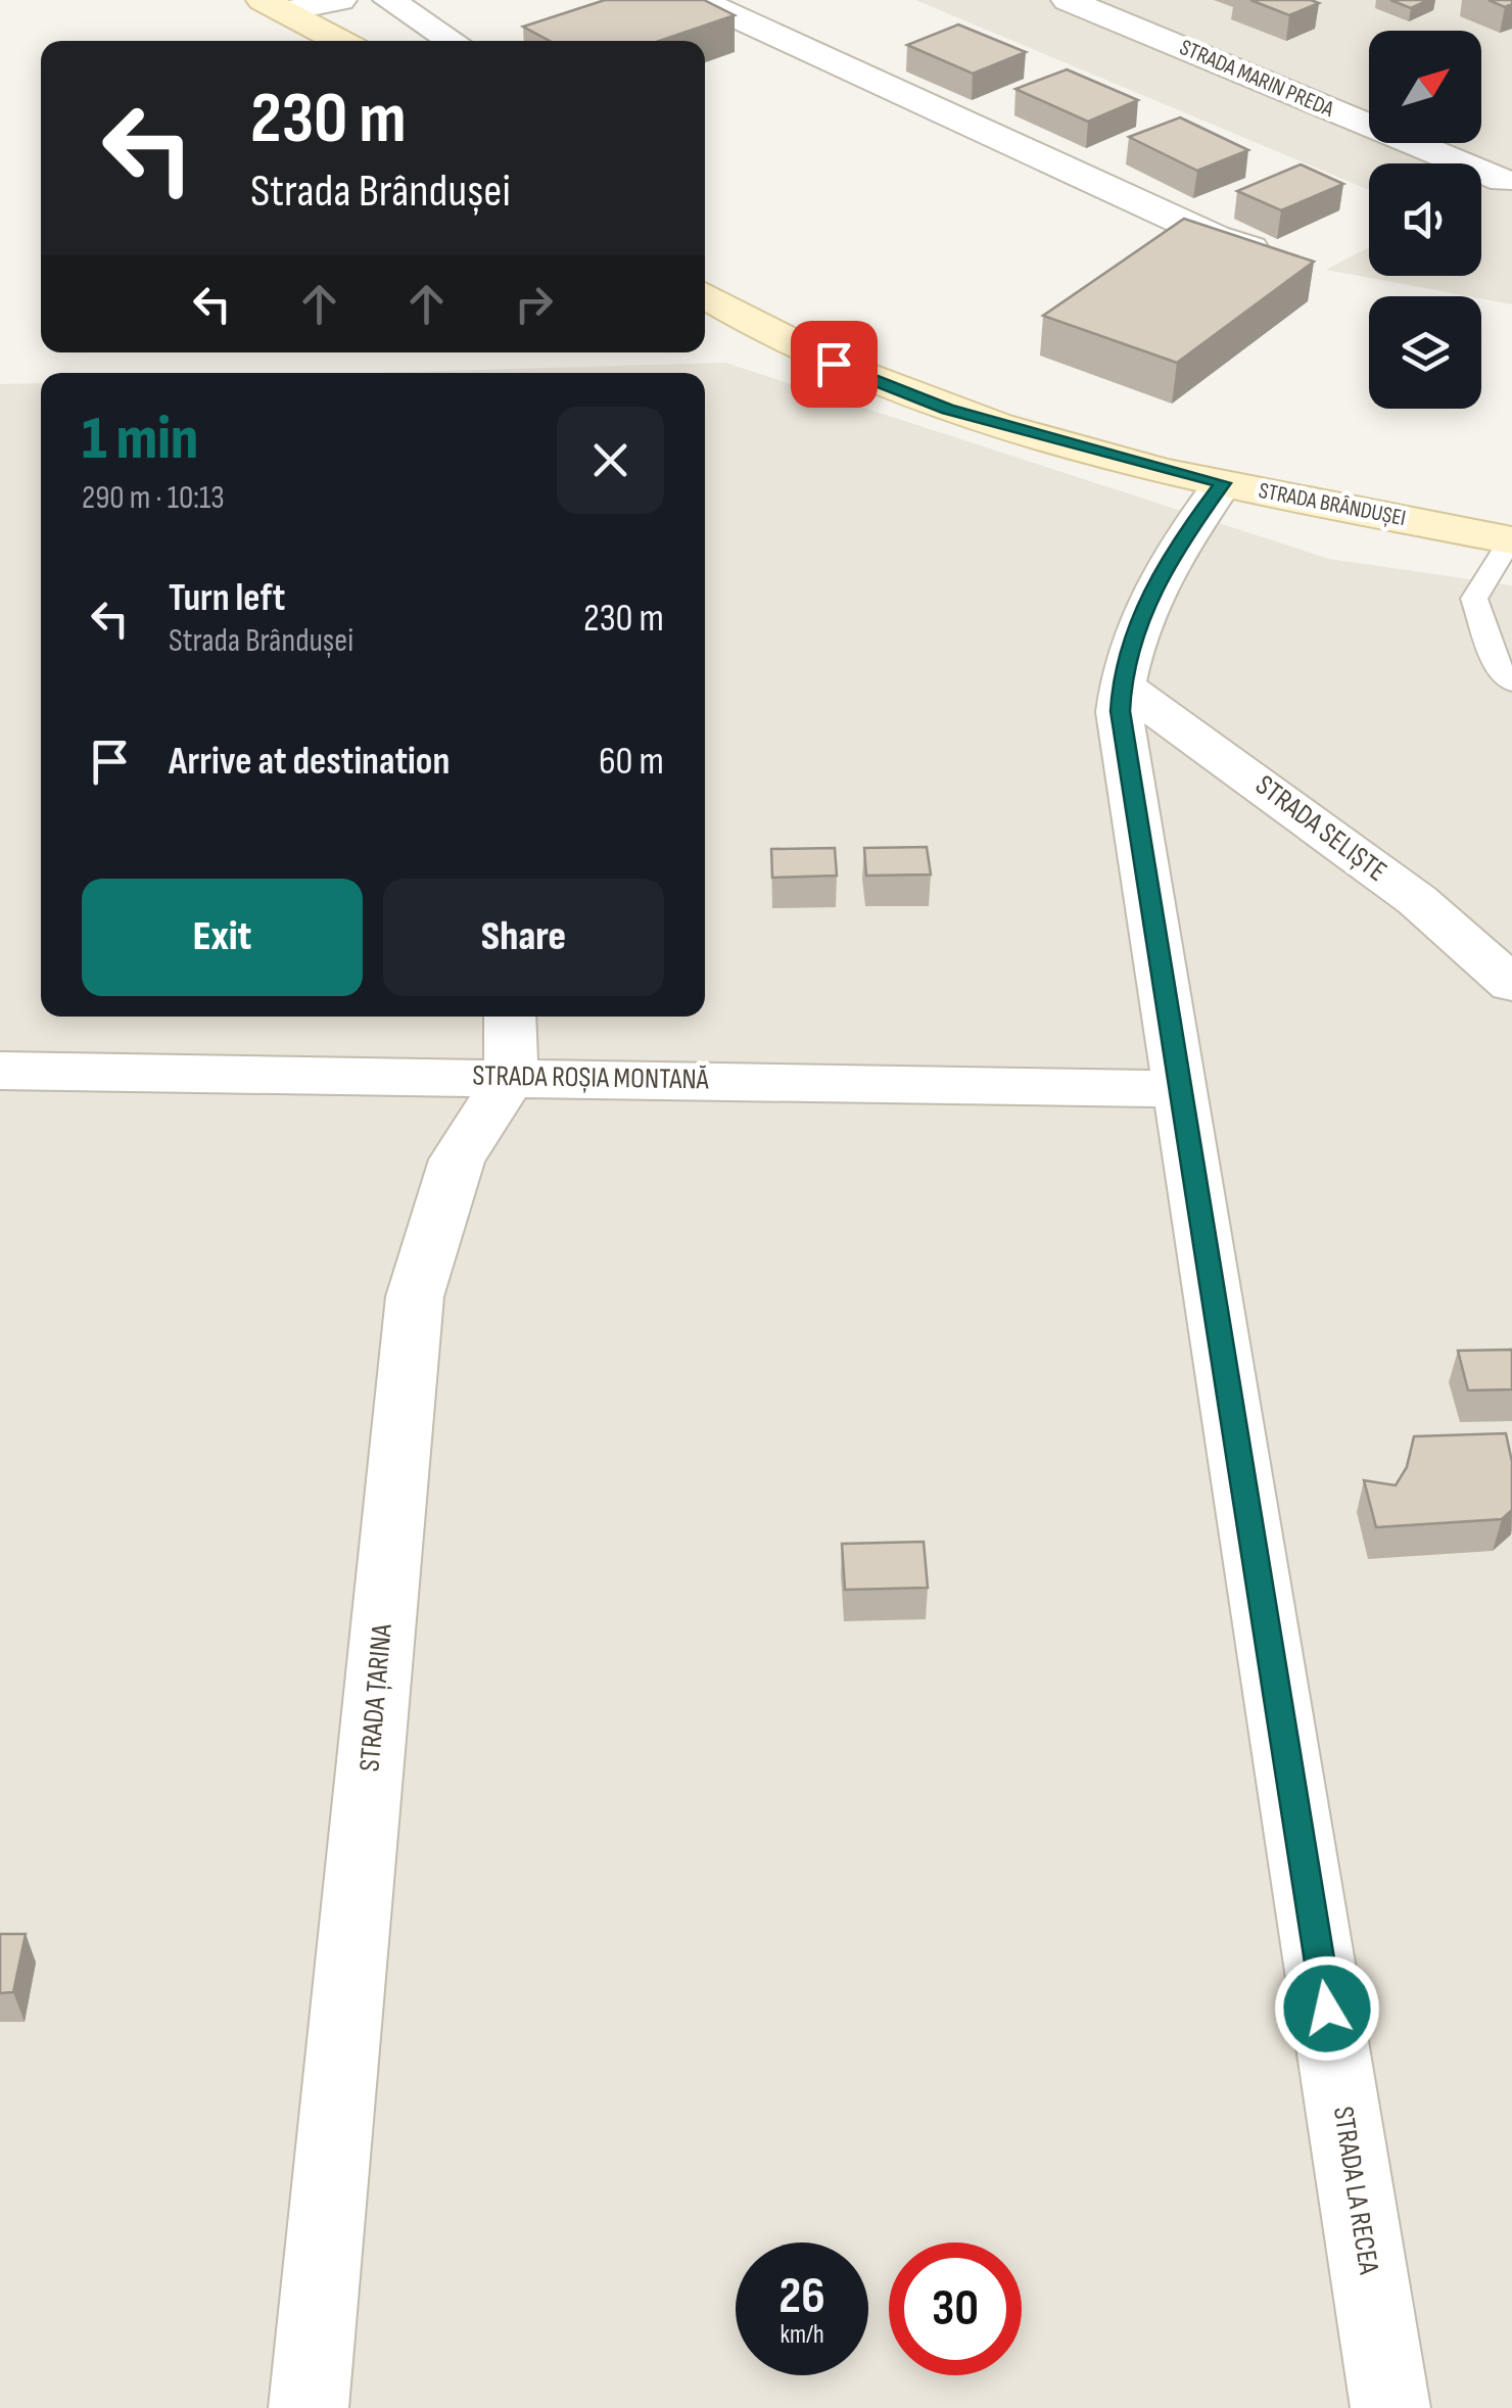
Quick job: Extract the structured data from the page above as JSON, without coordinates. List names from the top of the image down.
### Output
{
  "streets": {
    "main road": ["STRADA BRÂNDUȘEI"],
    "street": [
      "STRADA MARIN PREDA",
      "STRADA SELIȘTE",
      "STRADA ROȘIA MONTANĂ",
      "STRADA ȚARINA",
      "STRADA LA RECEA"
    ]
  },
  "crossings": [
    ["STRADA BRÂNDUȘEI", "STRADA LA RECEA"],
    ["STRADA SELIȘTE", "STRADA LA RECEA"],
    ["STRADA ROȘIA MONTANĂ", "STRADA ȚARINA"],
    ["STRADA ROȘIA MONTANĂ", "STRADA LA RECEA"]
  ],
  "north": "top right",
  "page": {
    "turn": ["230 m", "Strada Brândușei"],
    "heading": ["1 min", "290 m · 10:13"],
    "list": [
      {
        "name": "Turn left",
        "note": "Strada Brândușei",
        "value": "230 m"
      },
      {
        "name": "Arrive at destination",
        "value": "60 m"
      }
    ],
    "buttons": ["Exit", "Share"],
    "speed": "26 km/h",
    "limit": "30"
  }
}
